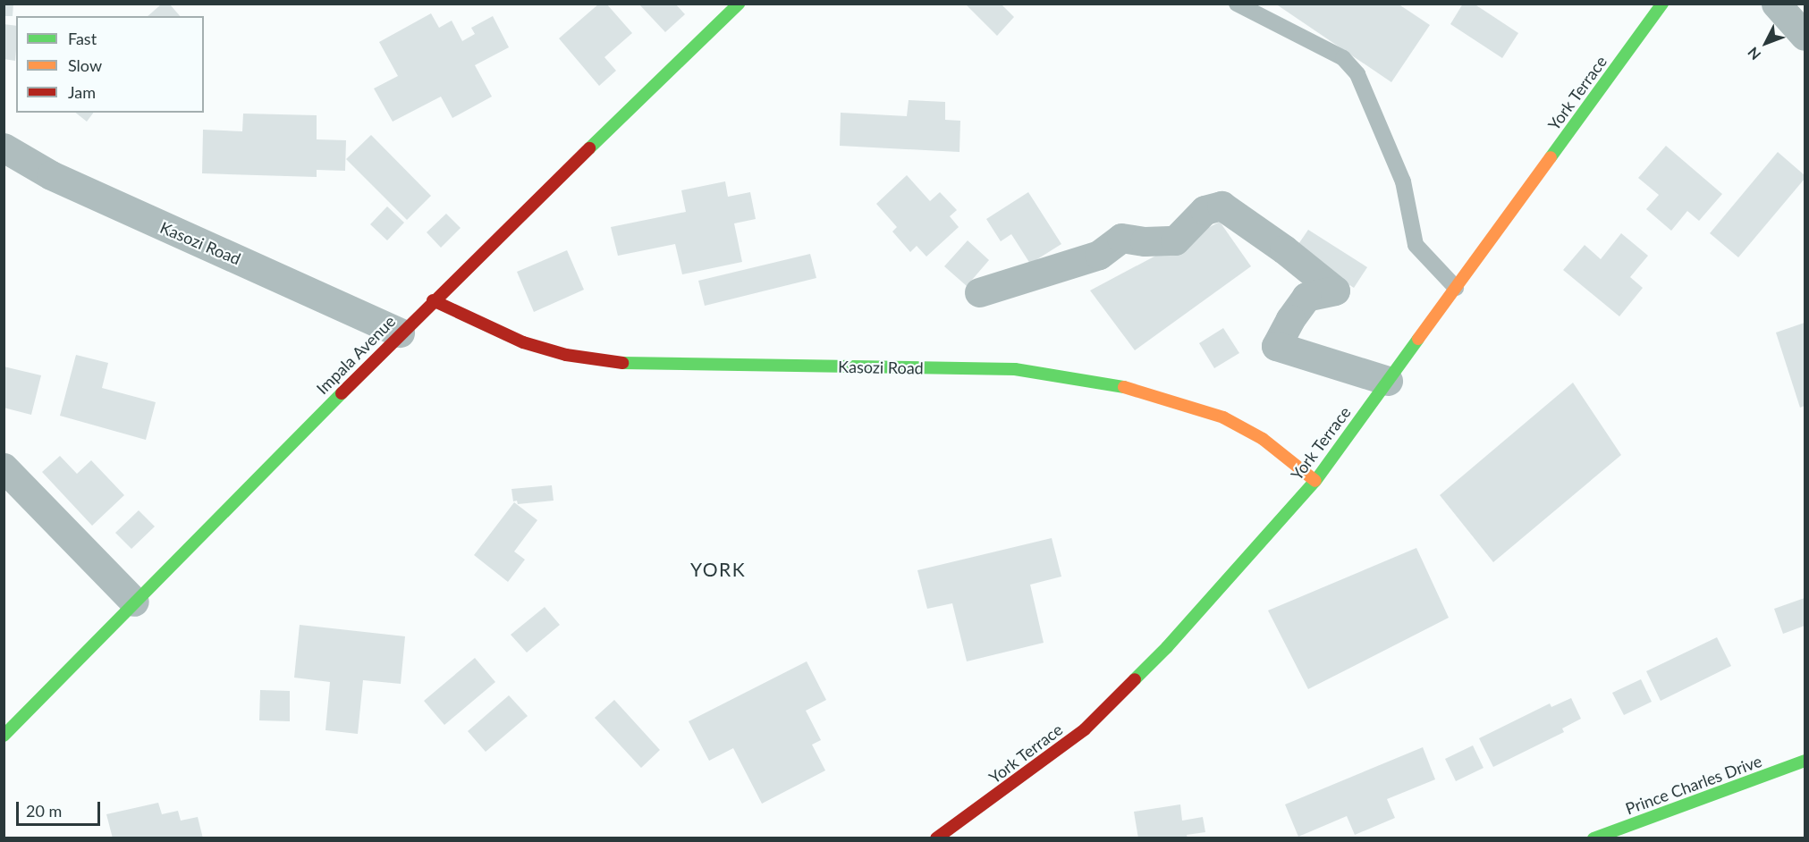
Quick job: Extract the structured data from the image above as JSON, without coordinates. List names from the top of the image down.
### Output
{
  "streets": {
    "street": [
      "York Terrace",
      "Kasozi Road",
      "Impala Avenue",
      "Prince Charles Drive"
    ]
  },
  "crossings": [
    ["York Terrace", "Kasozi Road"],
    ["Kasozi Road", "Impala Avenue"]
  ],
  "districts": ["YORK"],
  "legend": ["Fast", "Slow", "Jam"],
  "scale_bar": "20 m",
  "north": "bottom left"
}
